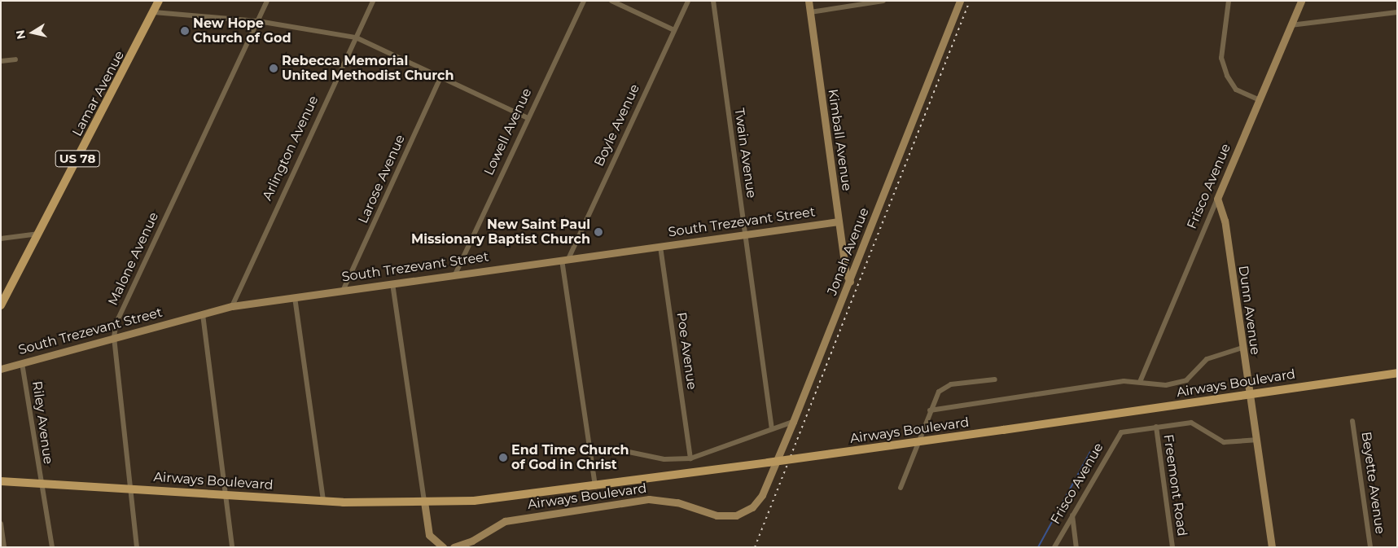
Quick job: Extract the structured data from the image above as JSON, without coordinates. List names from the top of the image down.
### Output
{
  "streets": {
    "main road": ["Lamar Avenue", "US 78", "Airways Boulevard"],
    "street": [
      "Boyle Avenue",
      "Lowell Avenue",
      "Kimball Avenue",
      "Arlington Avenue",
      "Twain Avenue",
      "Larose Avenue",
      "Frisco Avenue",
      "South Trezevant Street",
      "Jonah Avenue",
      "Malone Avenue",
      "Dunn Avenue",
      "Poe Avenue",
      "Riley Avenue",
      "Beyette Avenue",
      "Freemont Road"
    ]
  },
  "crossings": [
    ["Boyle Avenue", "South Trezevant Street"],
    ["Lowell Avenue", "South Trezevant Street"],
    ["Kimball Avenue", "South Trezevant Street"],
    ["Kimball Avenue", "Jonah Avenue"],
    ["Arlington Avenue", "South Trezevant Street"],
    ["Twain Avenue", "South Trezevant Street"],
    ["Larose Avenue", "South Trezevant Street"],
    ["Frisco Avenue", "Dunn Avenue"],
    ["Frisco Avenue", "Airways Boulevard"],
    ["Frisco Avenue", "Freemont Road"],
    ["South Trezevant Street", "Malone Avenue"],
    ["South Trezevant Street", "Poe Avenue"],
    ["South Trezevant Street", "Riley Avenue"],
    ["Jonah Avenue", "Airways Boulevard"],
    ["Malone Avenue", "Airways Boulevard"],
    ["Dunn Avenue", "Airways Boulevard"],
    ["Airways Boulevard", "Riley Avenue"]
  ],
  "places": [
    "New Hope Church of God",
    "Rebecca Memorial United Methodist Church",
    "New Saint Paul Missionary Baptist Church",
    "End Time Church of God in Christ"
  ],
  "north": "left"
}
